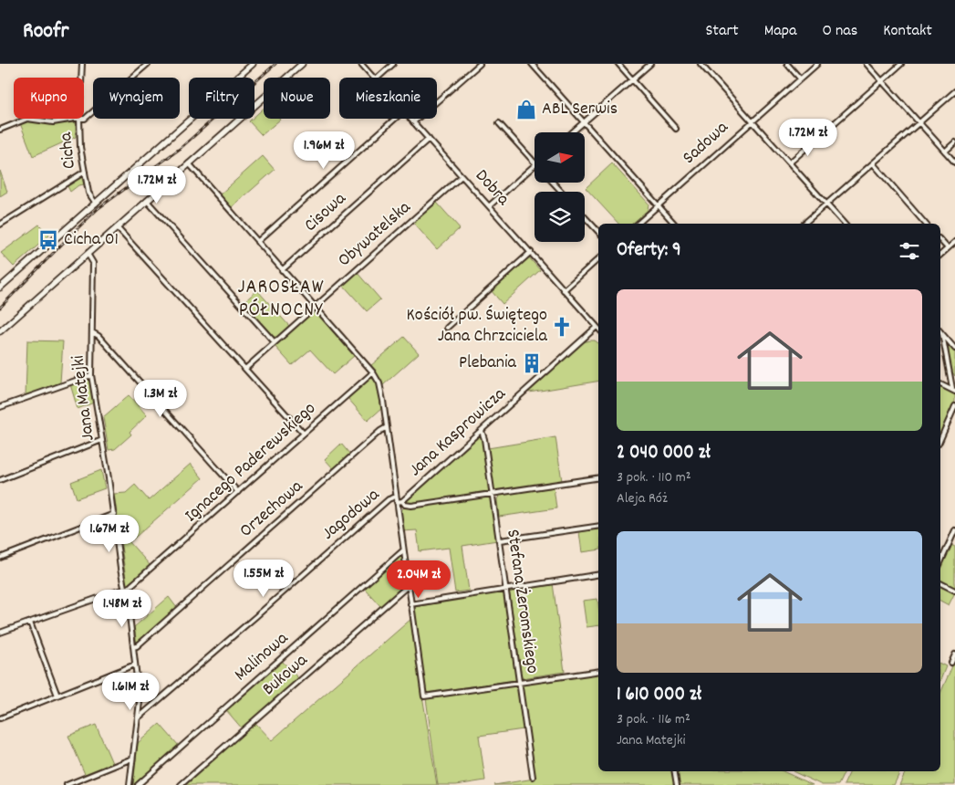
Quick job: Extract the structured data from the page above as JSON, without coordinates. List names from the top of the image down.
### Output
{
  "streets": {
    "street": [
      "Sadowa",
      "Cicha",
      "Dobra",
      "Cisowa",
      "Obywatelska",
      "Jana Matejki",
      "Jana Kasprowicza",
      "Ignacego Paderewskiego",
      "Orzechowa",
      "Jagodowa",
      "Stefana Żeromskiego",
      "Malinowa",
      "Bukowa"
    ]
  },
  "crossings": [
    ["Dobra", "Cisowa"],
    ["Dobra", "Obywatelska"],
    ["Dobra", "Jana Kasprowicza"],
    ["Jana Matejki", "Ignacego Paderewskiego"],
    ["Jana Matejki", "Orzechowa"],
    ["Jana Matejki", "Jagodowa"],
    ["Jana Kasprowicza", "Stefana Żeromskiego"]
  ],
  "districts": ["JAROSŁAW PÓŁNOCNY"],
  "places": {
    "shop": ["ABL Serwis"],
    "bus stop": ["Cicha 01"],
    "church": ["Kościół pw. Świętego Jana Chrzciciela"],
    "building": ["Plebania"]
  },
  "north": "right",
  "page": {
    "header": "Roofr",
    "nav": [
      "Start",
      "Mapa",
      "O nas",
      "Kontakt"
    ],
    "chip": [
      "Kupno",
      "Wynajem",
      "Filtry",
      "Nowe",
      "Mieszkanie"
    ],
    "price": [
      "1.72M zł",
      "1.96M zł",
      "1.72M zł",
      "1.3M zł",
      "1.67M zł",
      "1.55M zł",
      "2.04M zł",
      "1.48M zł",
      "1.61M zł"
    ],
    "heading": "Oferty: 9",
    "list": [
      {
        "name": "2 040 000 zł",
        "note": "3 pok. · 110 m² · Aleja Róż"
      },
      {
        "name": "1 610 000 zł",
        "note": "3 pok. · 116 m² · Jana Matejki"
      }
    ]
  }
}
